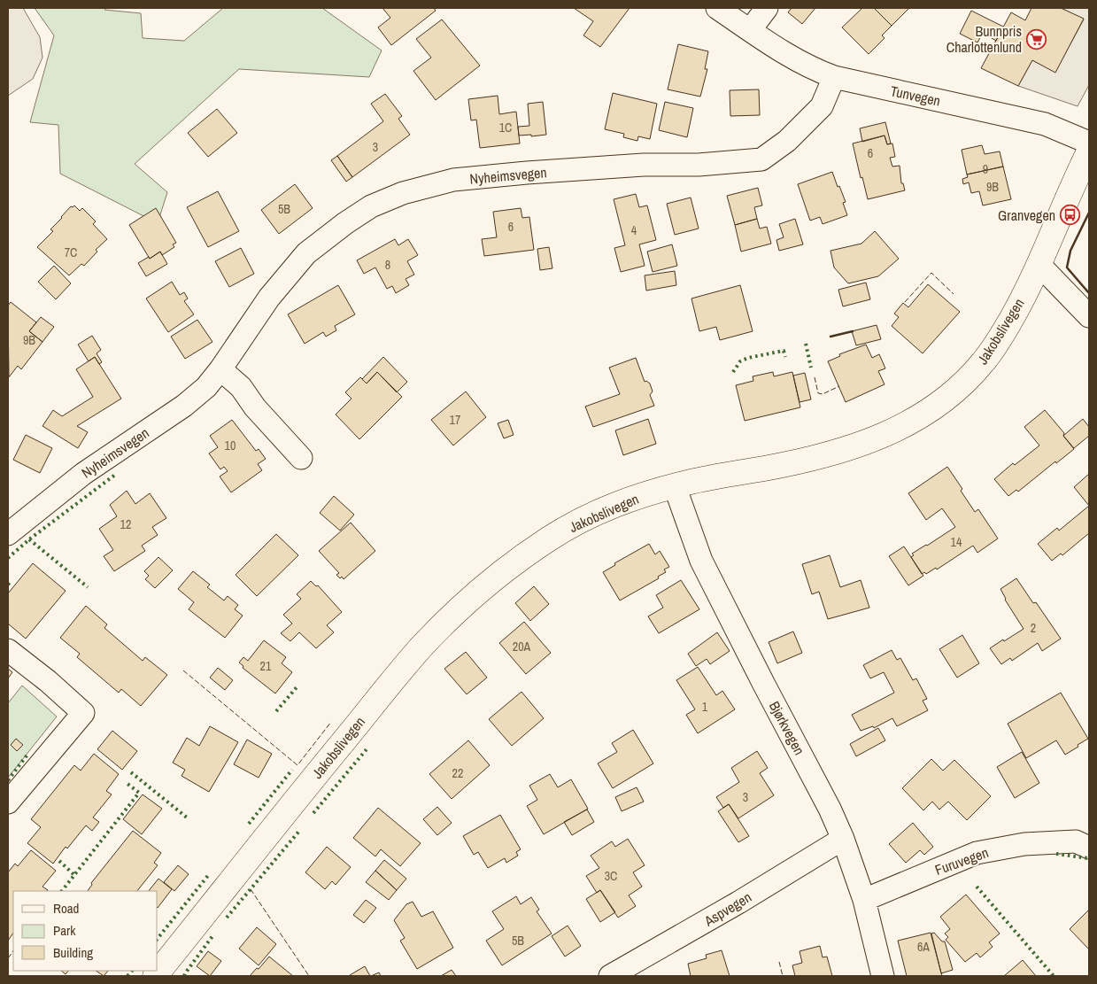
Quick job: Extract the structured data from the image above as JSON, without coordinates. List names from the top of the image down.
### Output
{
  "streets": {
    "street": [
      "Tunvegen",
      "Nyheimsvegen",
      "Jakobslivegen",
      "Bjørkvegen",
      "Furuvegen",
      "Aspvegen"
    ]
  },
  "crossings": [
    ["Tunvegen", "Nyheimsvegen"],
    ["Jakobslivegen", "Bjørkvegen"],
    ["Bjørkvegen", "Furuvegen"],
    ["Bjørkvegen", "Aspvegen"]
  ],
  "places": {
    "supermarket": ["Bunnpris Charlottenlund"],
    "bus stop": ["Granvegen"]
  },
  "house_numbers": [
    "1C",
    "3",
    "6",
    "9",
    "9B",
    "5B",
    "6",
    "4",
    "7C",
    "8",
    "9B",
    "17",
    "10",
    "12",
    "14",
    "2",
    "20A",
    "21",
    "1",
    "22",
    "3",
    "3C",
    "5B",
    "6A"
  ],
  "legend": ["Road", "Park", "Building"]
}
